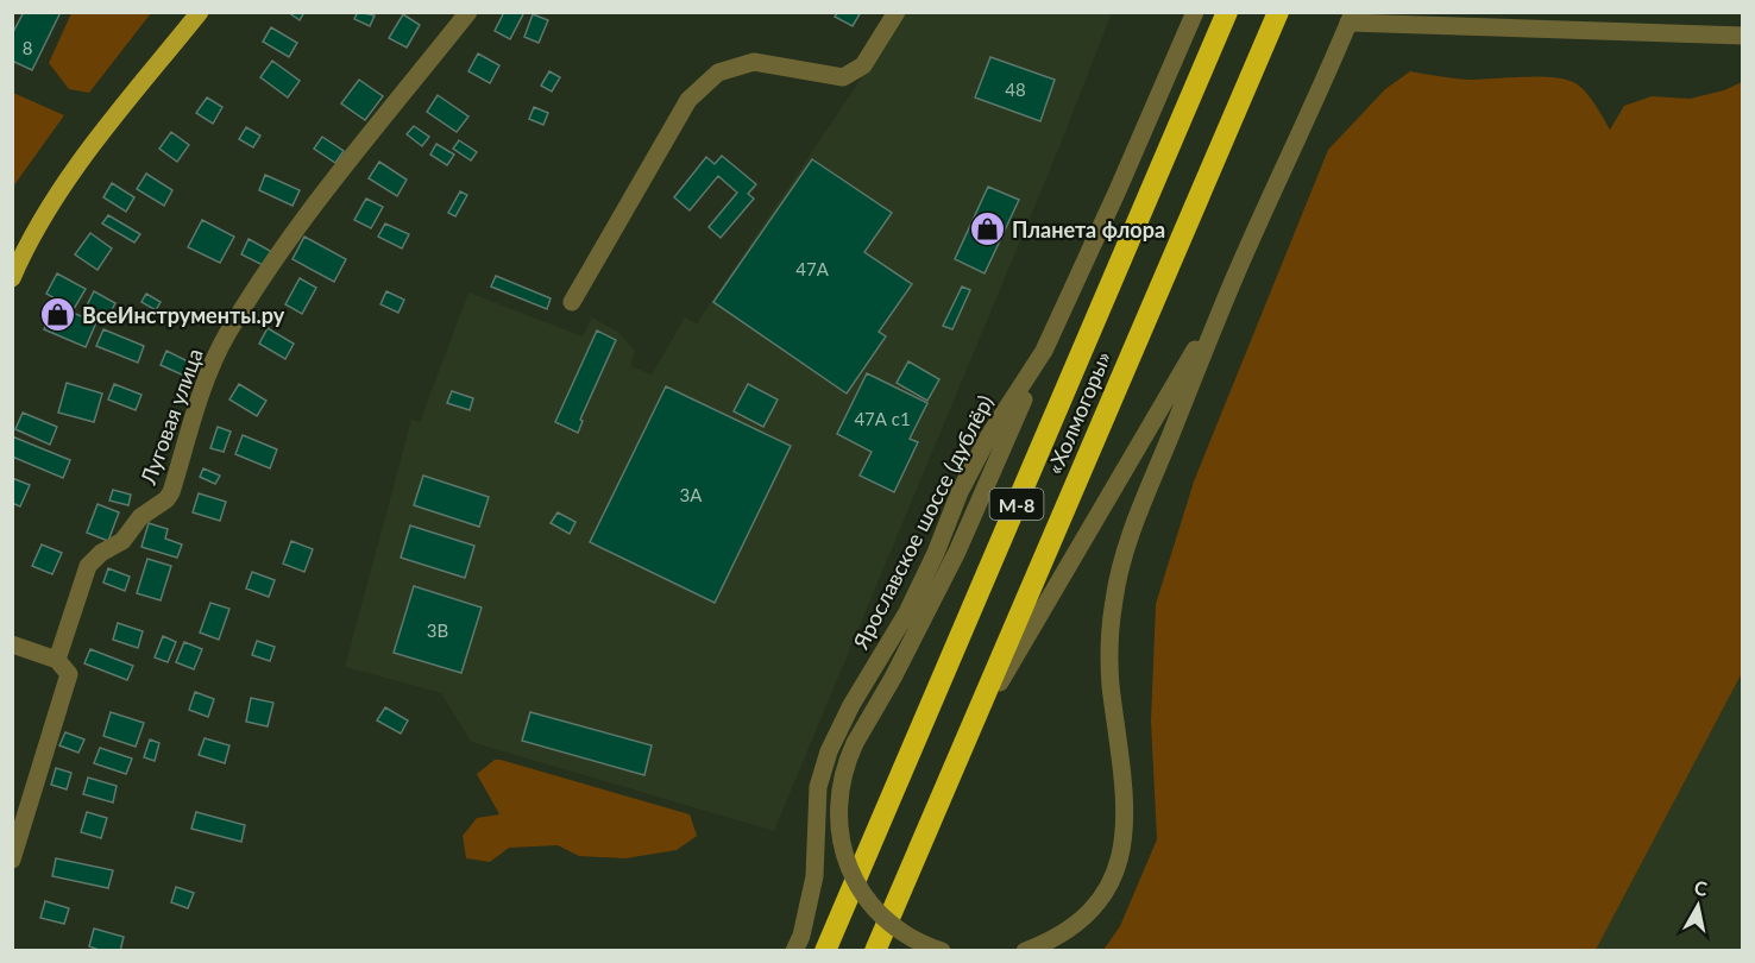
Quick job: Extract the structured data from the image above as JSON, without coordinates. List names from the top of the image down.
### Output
{
  "streets": {
    "highway": ["«Холмогоры»", "М-8"],
    "street": ["Луговая улица", "Ярославское шоссе (дублёр)"]
  },
  "places": {
    "shop": ["Планета флора", "ВсеИнструменты.ру"]
  },
  "house_numbers": [
    "8",
    "48",
    "47А",
    "47А с1",
    "3А",
    "3В"
  ],
  "north": "top"
}
